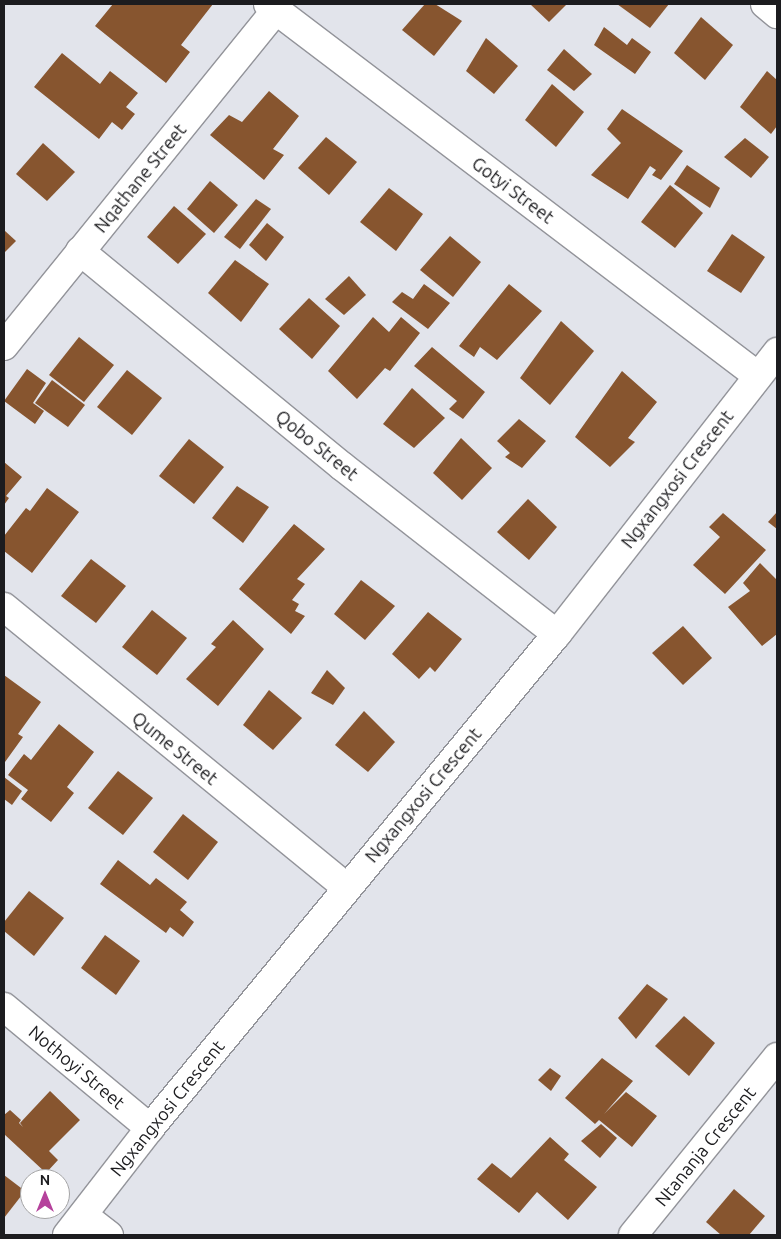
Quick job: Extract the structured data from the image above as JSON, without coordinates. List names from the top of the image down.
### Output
{
  "streets": {
    "street": [
      "Nqathane Street",
      "Gotyi Street",
      "Qobo Street",
      "Ngxangxosi Crescent",
      "Qume Street",
      "Nothoyi Street",
      "Ntananja Crescent"
    ]
  },
  "crossings": [
    ["Nqathane Street", "Gotyi Street"],
    ["Nqathane Street", "Qobo Street"],
    ["Gotyi Street", "Ngxangxosi Crescent"],
    ["Qobo Street", "Ngxangxosi Crescent"],
    ["Ngxangxosi Crescent", "Qume Street"],
    ["Ngxangxosi Crescent", "Nothoyi Street"]
  ],
  "north": "top"
}
